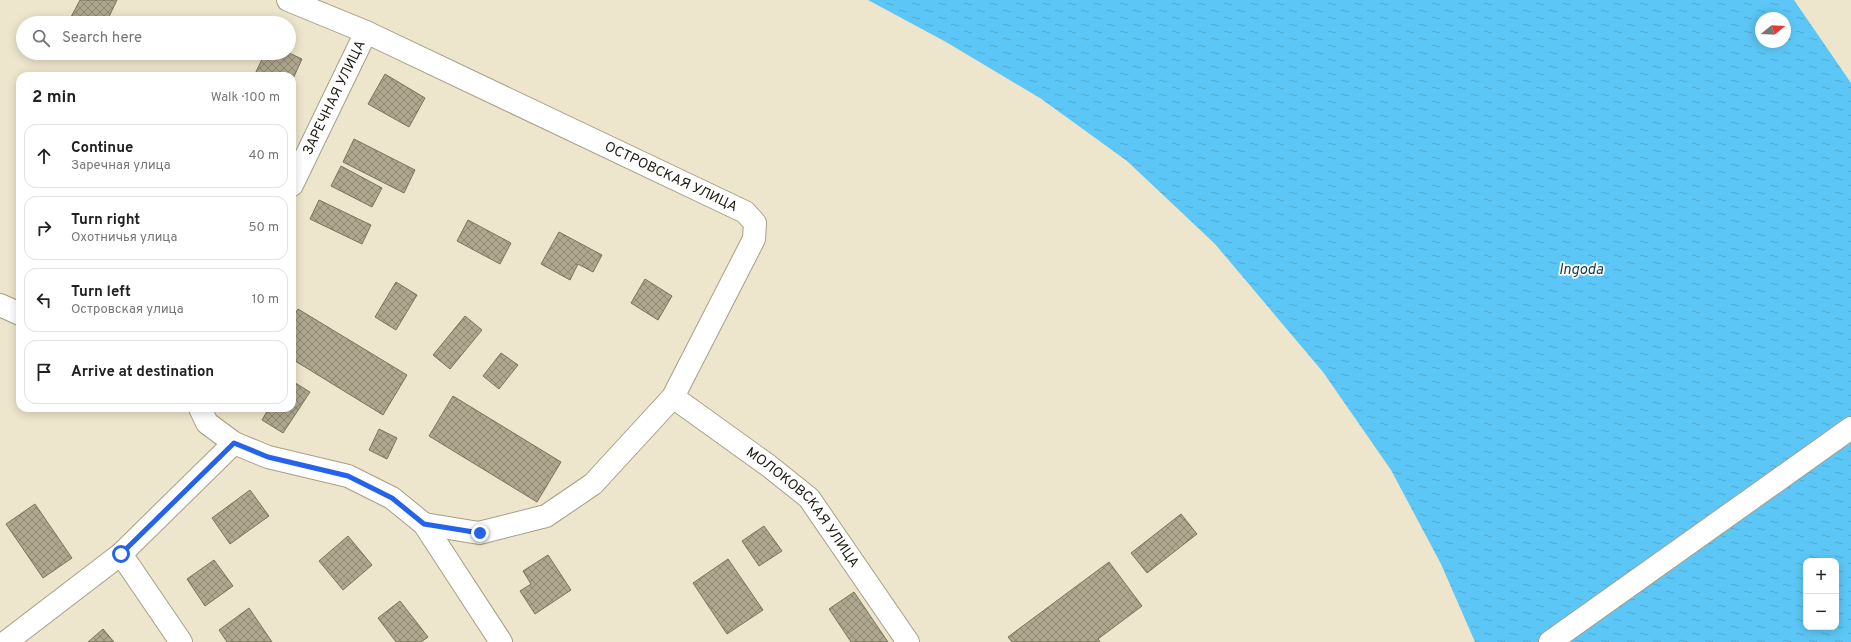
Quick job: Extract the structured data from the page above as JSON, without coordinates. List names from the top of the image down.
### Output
{
  "streets": {
    "street": ["ЗАРЕЧНАЯ УЛИЦА", "ОСТРОВСКАЯ УЛИЦА", "МОЛОКОВСКАЯ УЛИЦА"]
  },
  "crossings": [
    ["ЗАРЕЧНАЯ УЛИЦА", "ОСТРОВСКАЯ УЛИЦА"],
    ["ОСТРОВСКАЯ УЛИЦА", "МОЛОКОВСКАЯ УЛИЦА"]
  ],
  "water": ["Ingoda"],
  "north": "right",
  "page": {
    "search": "Search here",
    "heading": ["2 min", "Walk · 100 m"],
    "list": [
      ["Continue", "Заречная улица", "40 m"],
      ["Turn right", "Охотничья улица", "50 m"],
      ["Turn left", "Островская улица", "10 m"],
      "Arrive at destination"
    ],
    "map_buttons": ["+", "−"]
  }
}
